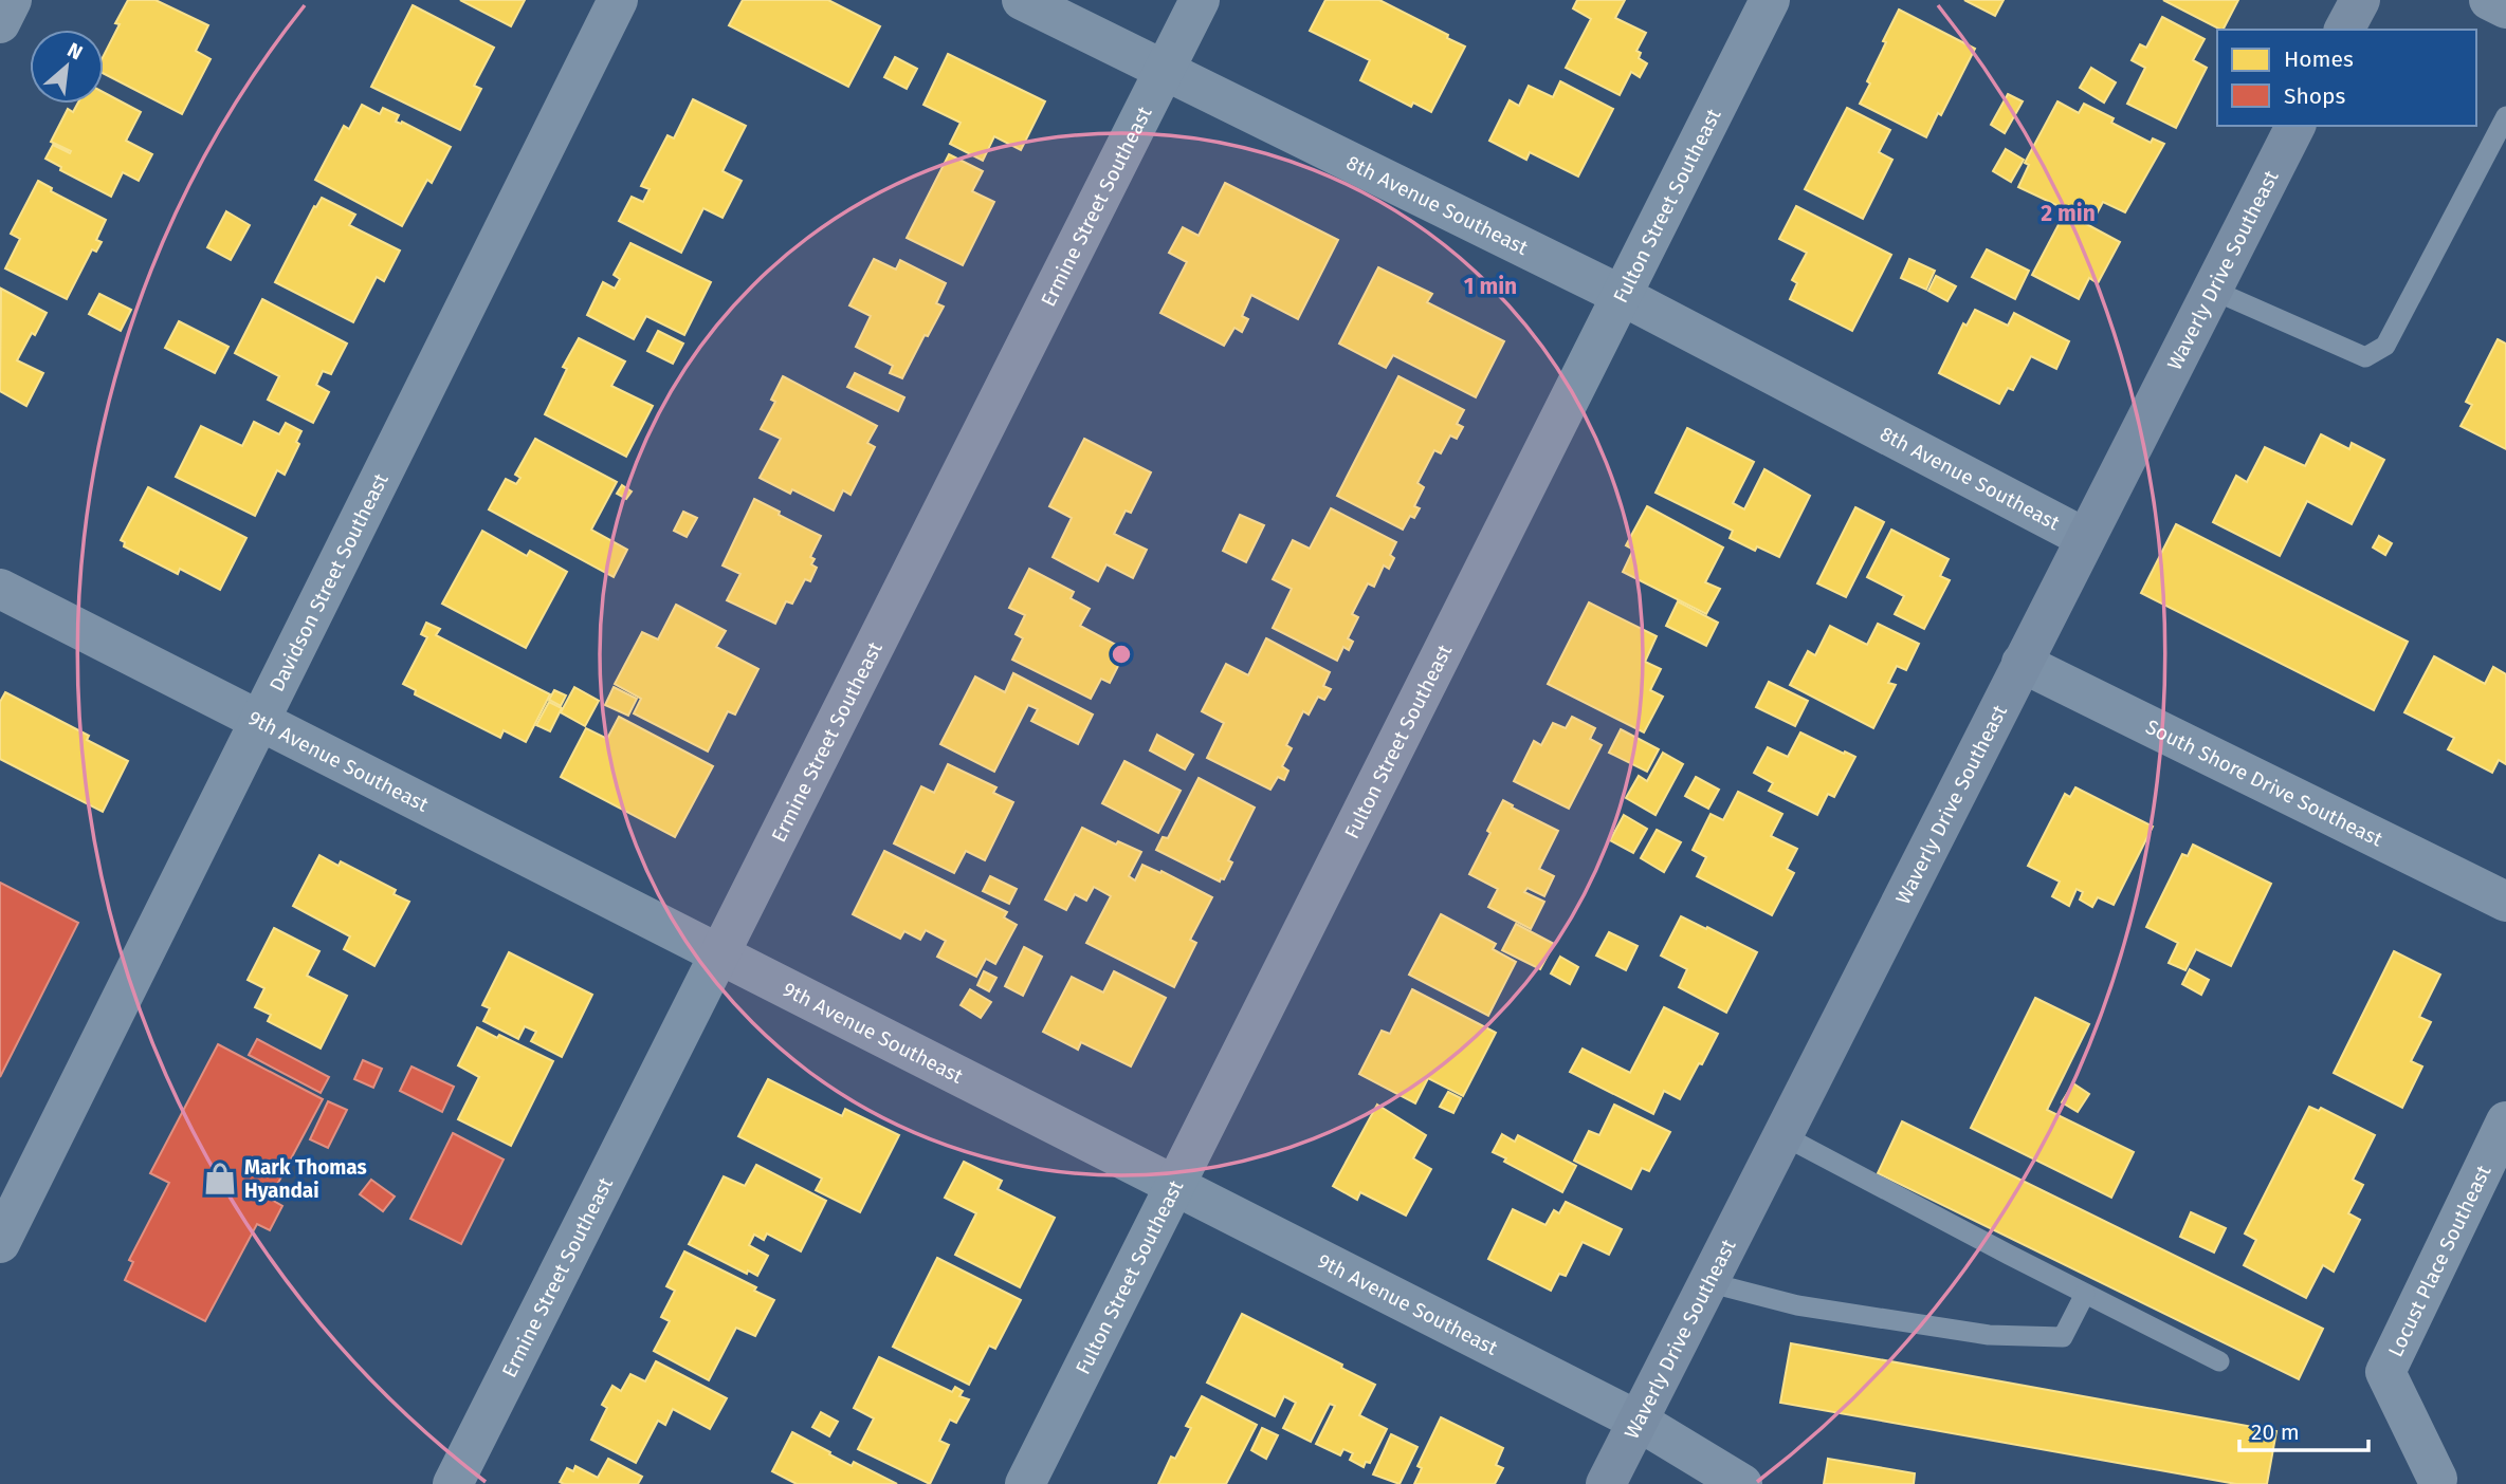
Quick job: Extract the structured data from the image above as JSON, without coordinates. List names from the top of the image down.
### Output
{
  "streets": {
    "main road": ["Waverly Drive Southeast"],
    "street": [
      "8th Avenue Southeast",
      "Ermine Street Southeast",
      "Fulton Street Southeast",
      "Davidson Street Southeast",
      "9th Avenue Southeast",
      "South Shore Drive Southeast",
      "Locust Place Southeast"
    ]
  },
  "crossings": [
    ["8th Avenue Southeast", "Ermine Street Southeast"],
    ["8th Avenue Southeast", "Fulton Street Southeast"],
    ["8th Avenue Southeast", "Waverly Drive Southeast"],
    ["Ermine Street Southeast", "9th Avenue Southeast"],
    ["Fulton Street Southeast", "9th Avenue Southeast"],
    ["Waverly Drive Southeast", "9th Avenue Southeast"],
    ["Waverly Drive Southeast", "South Shore Drive Southeast"],
    ["Davidson Street Southeast", "9th Avenue Southeast"]
  ],
  "places": {
    "shop": ["Mark Thomas Hyandai"]
  },
  "legend": ["Homes", "Shops"],
  "scale_bar": "20 m",
  "north": "top right",
  "rings": ["2 min", "1 min"]
}
